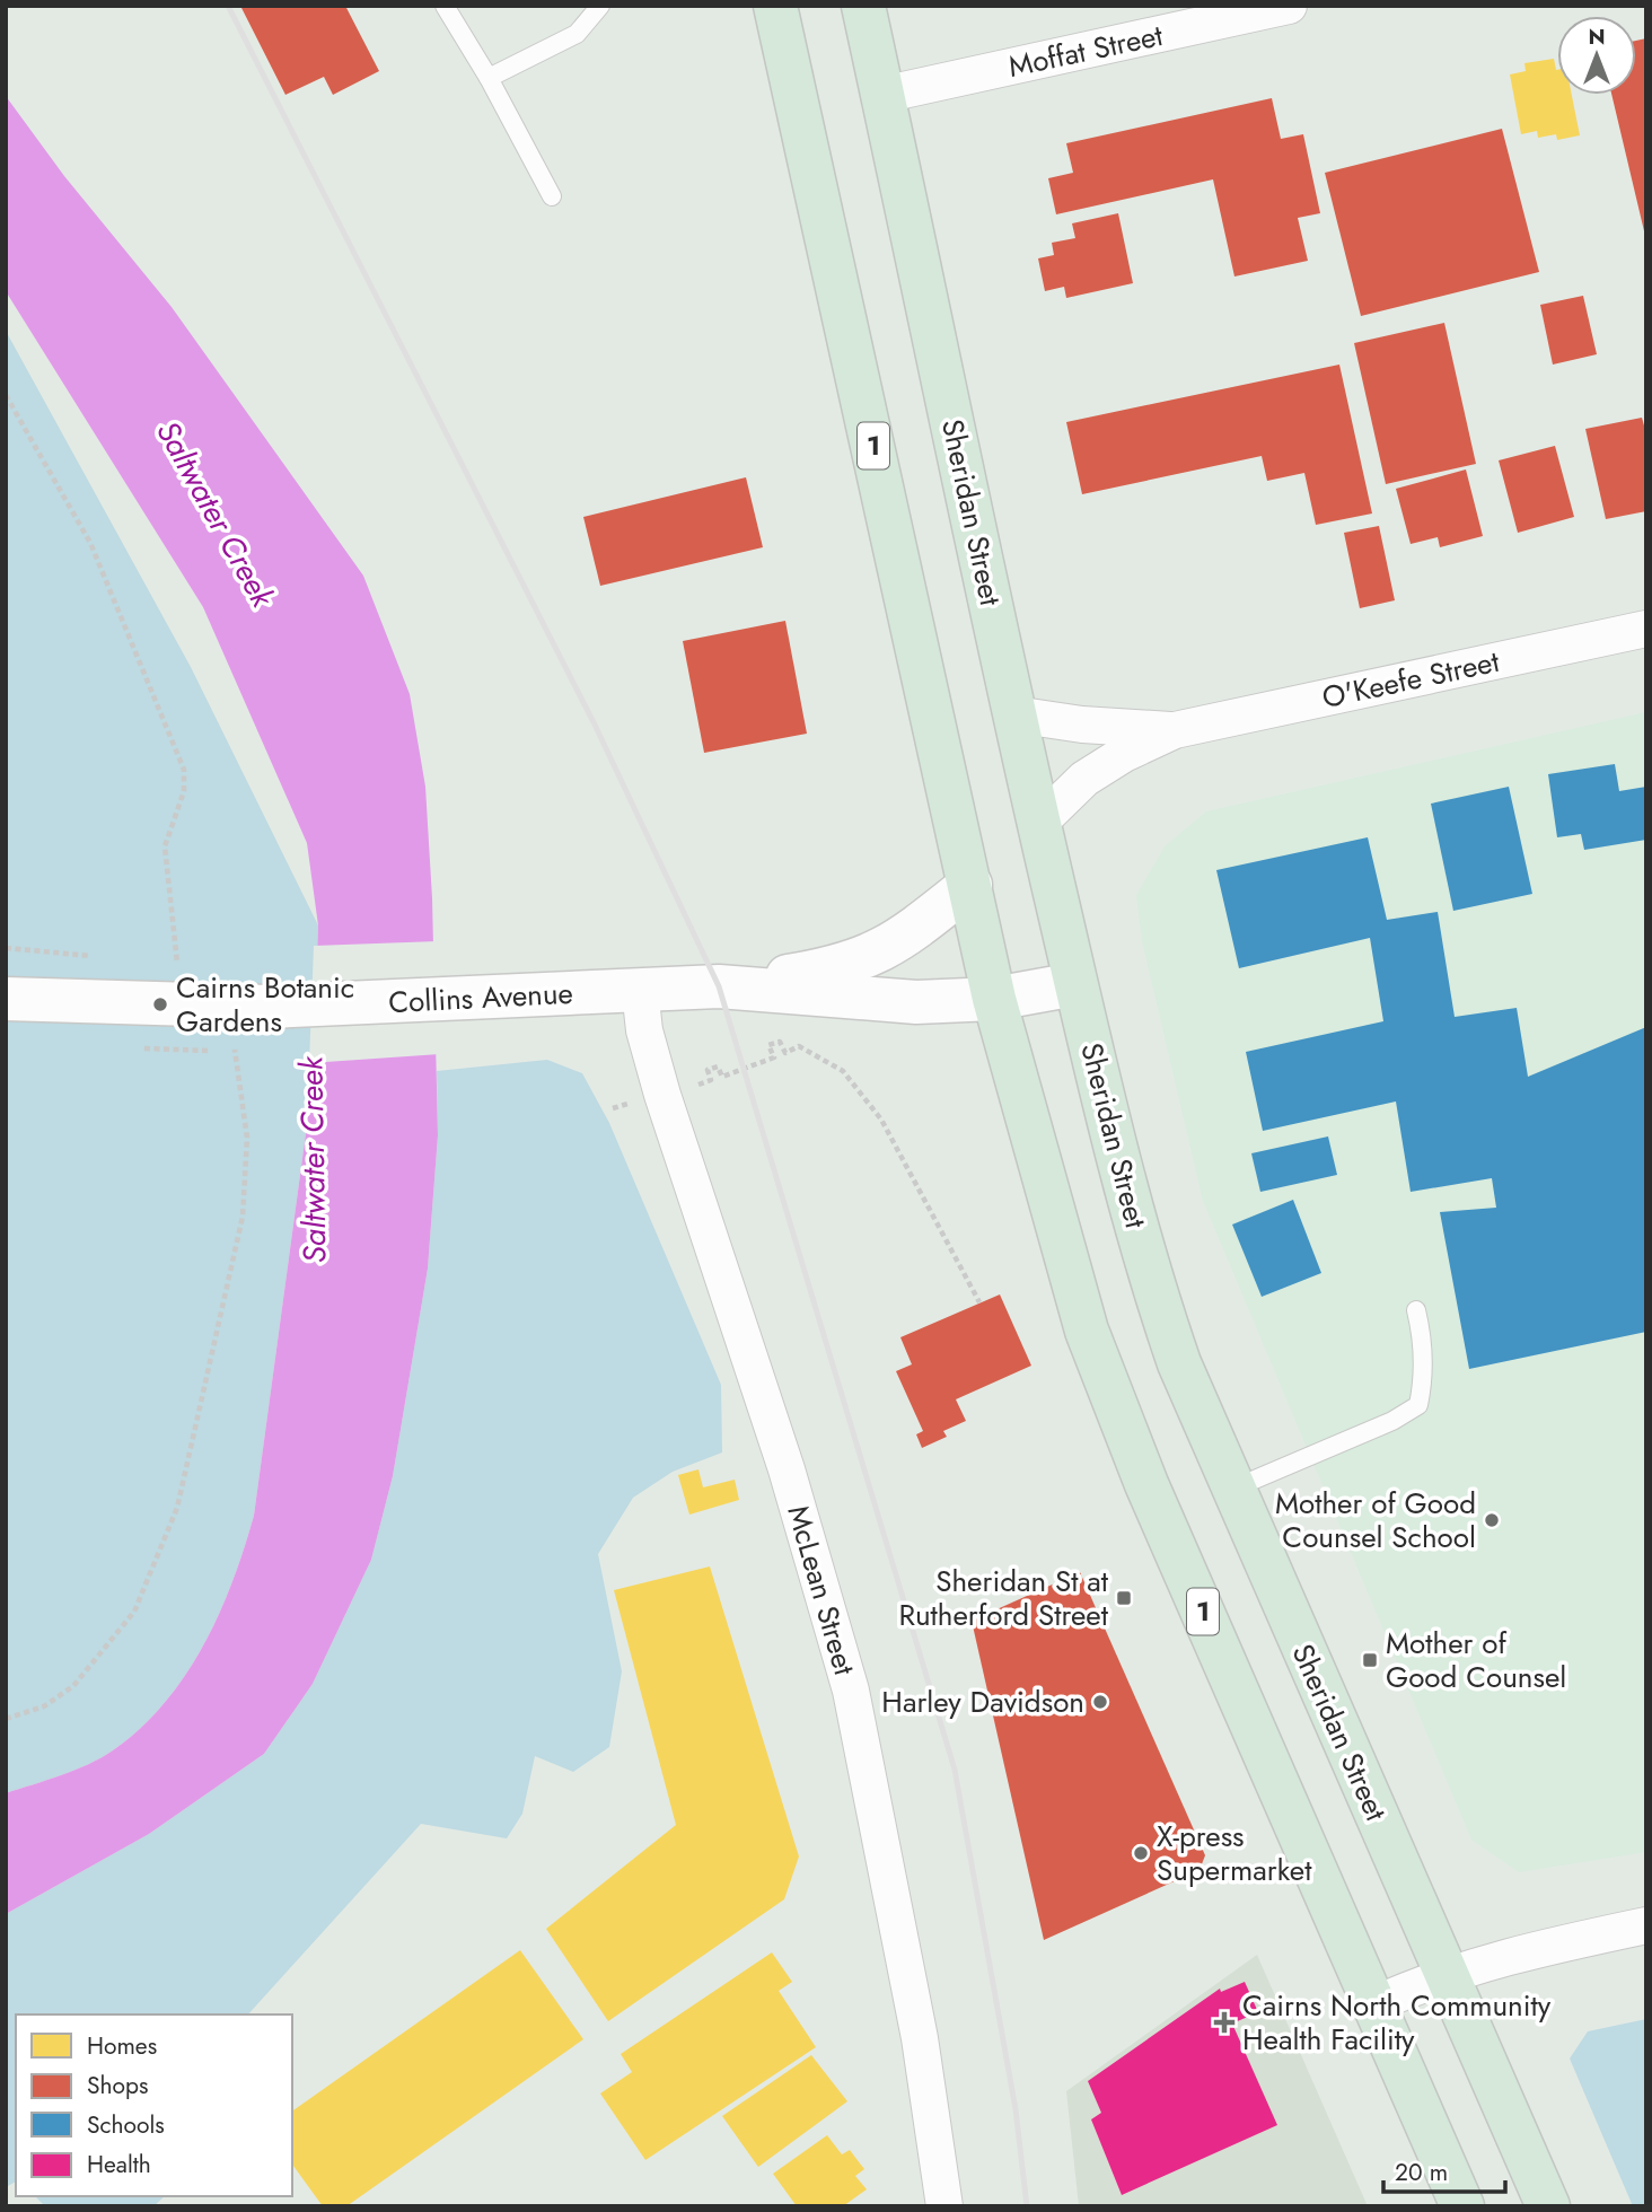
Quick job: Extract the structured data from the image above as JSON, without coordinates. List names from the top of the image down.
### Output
{
  "streets": {
    "highway": ["1", "Sheridan Street"],
    "street": [
      "Moffat Street",
      "O'Keefe Street",
      "Collins Avenue",
      "McLean Street"
    ]
  },
  "crossings": [
    ["Moffat Street", "Sheridan Street"],
    ["1", "Collins Avenue"],
    ["Sheridan Street", "O'Keefe Street"],
    ["Sheridan Street", "Collins Avenue"],
    ["Collins Avenue", "McLean Street"]
  ],
  "water": ["Saltwater Creek"],
  "places": {
    "other": [
      "Cairns Botanic Gardens",
      "Mother of Good Counsel School",
      "Harley Davidson",
      "X-press Supermarket"
    ],
    "transit": ["Sheridan St at Rutherford Street", "Mother of Good Counsel"],
    "health": ["Cairns North Community Health Facility"]
  },
  "legend": [
    "Homes",
    "Shops",
    "Schools",
    "Health"
  ],
  "scale_bar": "20 m",
  "north": "top"
}
